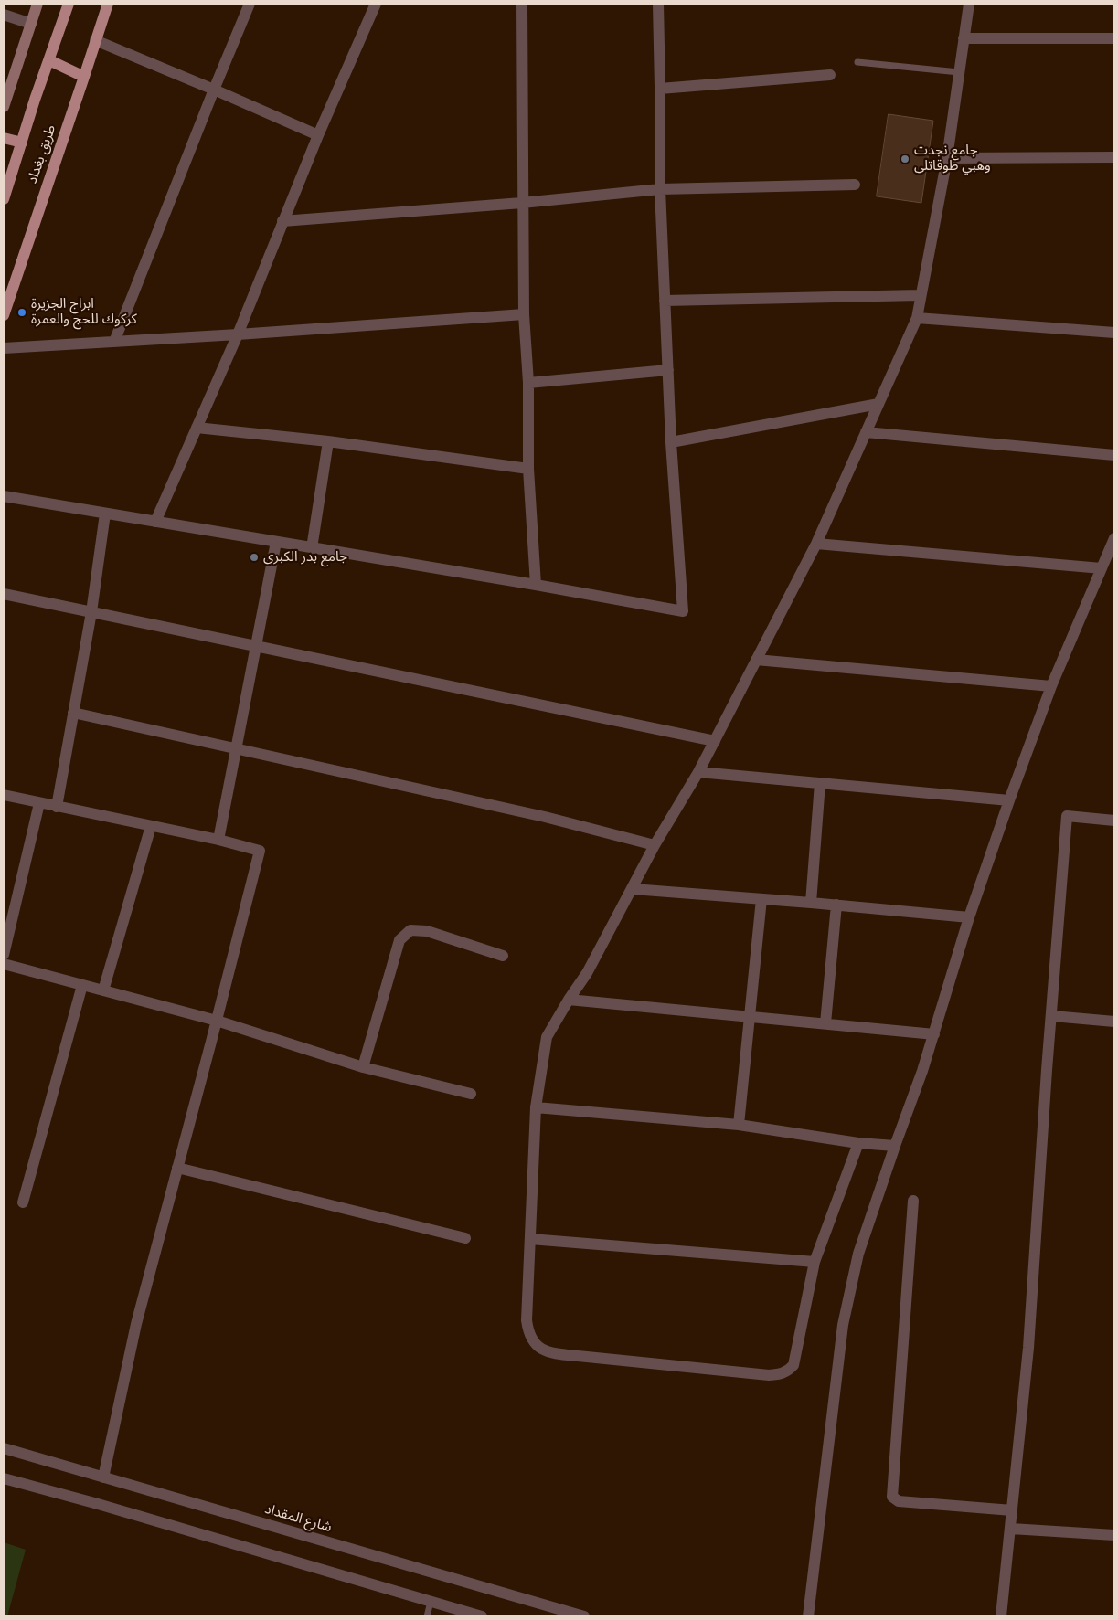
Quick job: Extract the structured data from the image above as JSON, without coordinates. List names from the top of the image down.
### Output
{
  "streets": {
    "main road": ["طريق بغداد"],
    "street": ["شارع المقداد"]
  },
  "places": ["جامع نجدت وهبي طوقاتلى", "ابراج الجزيرة كركوك للحج والعمرة", "جامع بدر الكبرى"]
}
